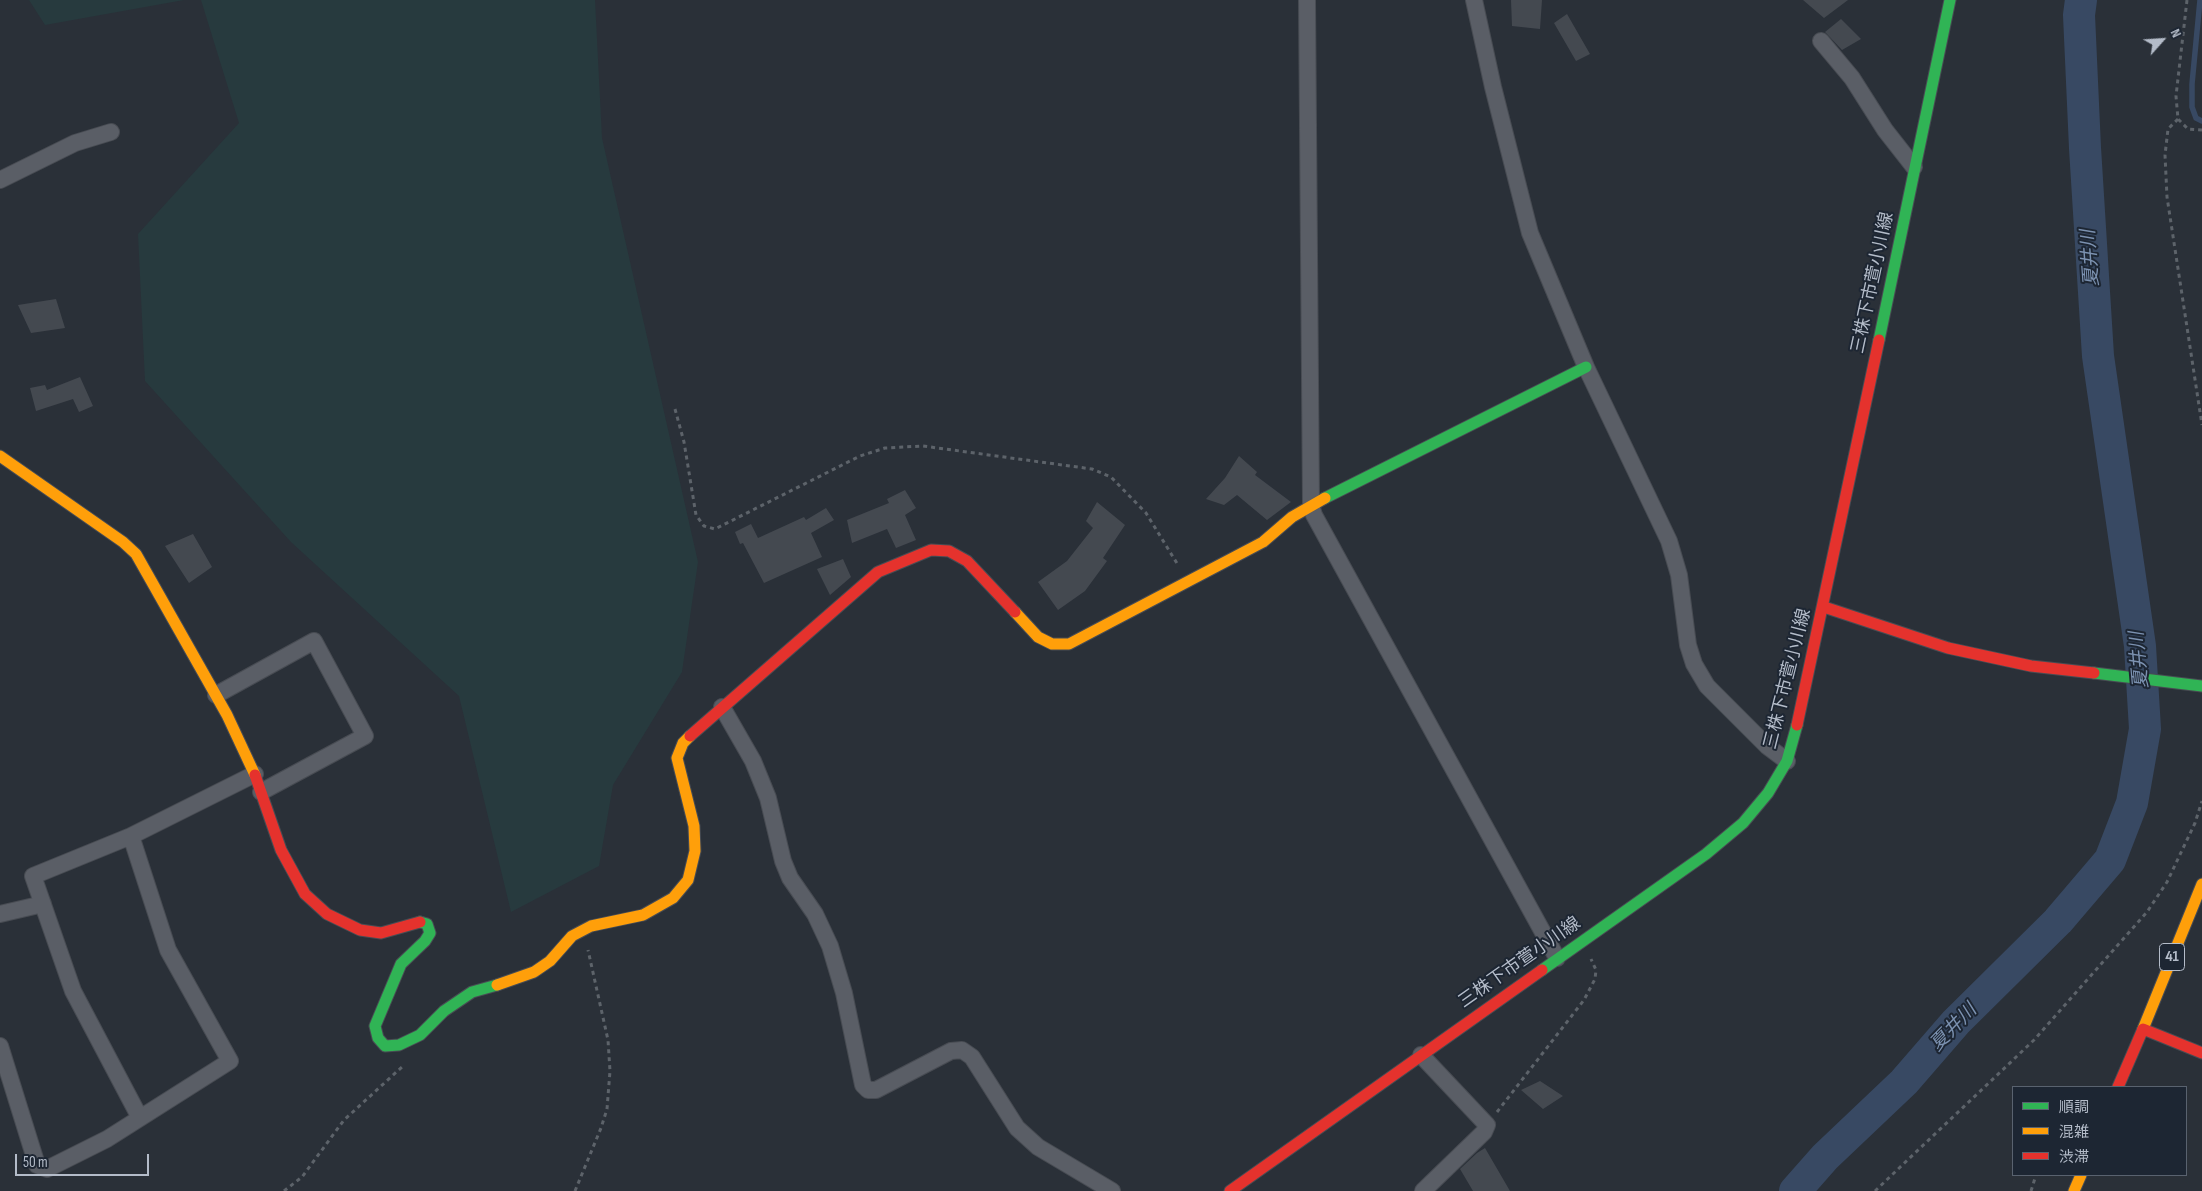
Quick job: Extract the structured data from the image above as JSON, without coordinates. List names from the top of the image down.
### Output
{
  "streets": {
    "main road": ["三株下市萱小川線", "41"]
  },
  "water": ["夏井川"],
  "legend": ["順調", "混雑", "渋滞"],
  "scale_bar": "50 m",
  "north": "top right"
}
